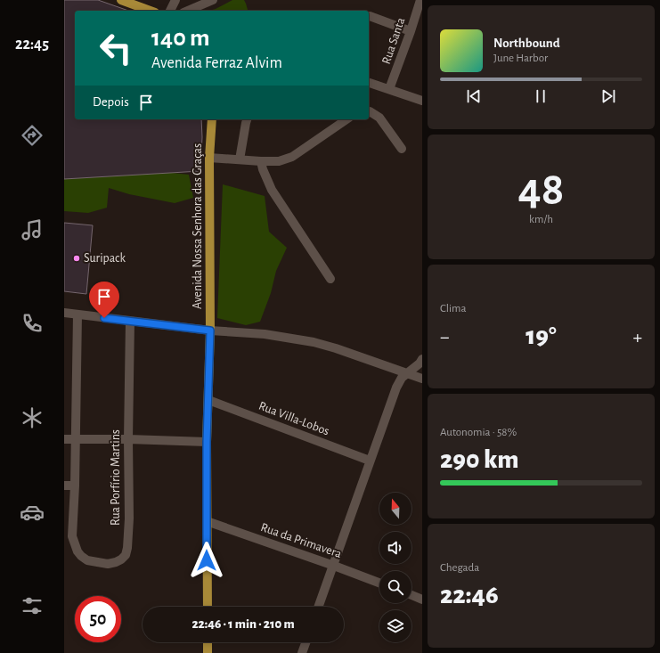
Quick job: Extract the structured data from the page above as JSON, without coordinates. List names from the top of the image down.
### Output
{
  "streets": {
    "main road": ["Avenida Nossa Senhora das Graças"],
    "street": [
      "Rua Santa",
      "Rua Villa-Lobos",
      "Rua Porfírio Martins",
      "Rua da Primavera"
    ]
  },
  "crossings": [
    ["Avenida Nossa Senhora das Graças", "Rua Villa-Lobos"],
    ["Avenida Nossa Senhora das Graças", "Rua da Primavera"]
  ],
  "places": ["Suripack"],
  "north": "top",
  "page": {
    "tabs": "22:45",
    "turn": ["140 m", "Avenida Ferraz Alvim"],
    "song": ["Northbound", "June Harbor"],
    "then": "Depois",
    "tile": [
      ["48", "km/h"],
      "Clima",
      ["Autonomia · 58%", "290 km"],
      ["Chegada", "22:46"]
    ],
    "heat": ["−", "19°", "+"],
    "limit": "50",
    "trip": "22:46 · 1 min · 210 m"
  }
}
